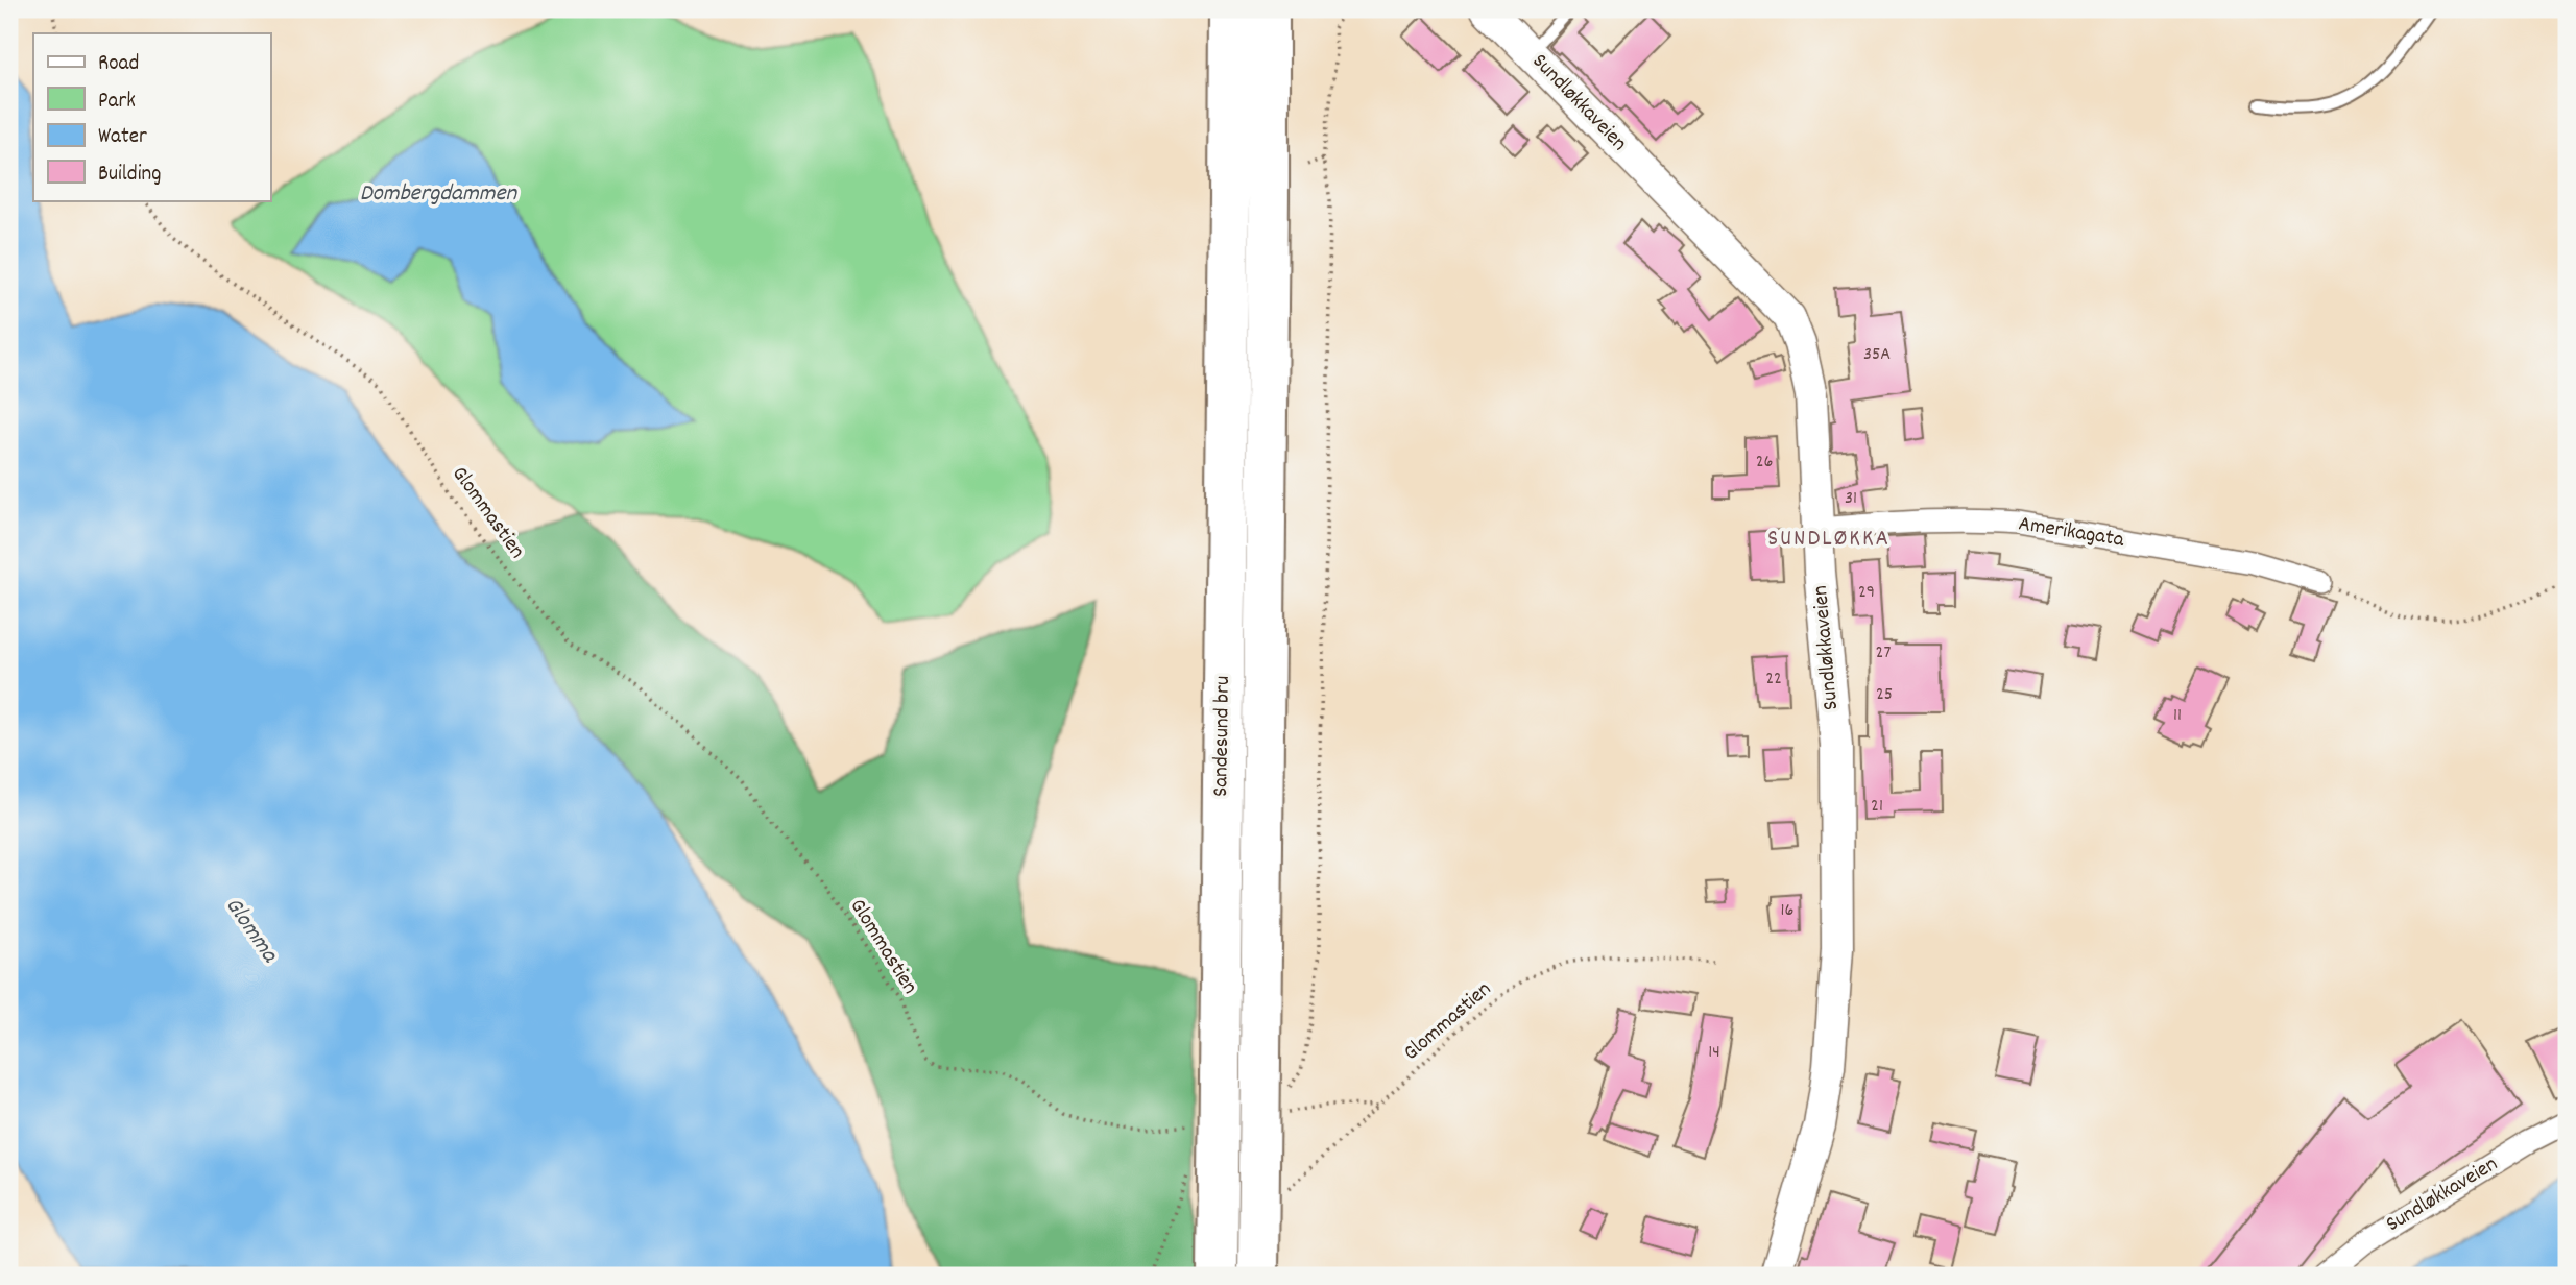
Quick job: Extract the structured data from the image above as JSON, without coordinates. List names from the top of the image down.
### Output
{
  "streets": {
    "highway": ["Sandesund bru"],
    "main road": ["Sundløkkaveien"],
    "street": ["Amerikagata"],
    "path": ["Glommastien"]
  },
  "crossings": [
    ["Sundløkkaveien", "Amerikagata"]
  ],
  "districts": ["SUNDLØKKA"],
  "water": ["Dombergdammen", "Glomma"],
  "house_numbers": [
    "35A",
    "26",
    "31",
    "29",
    "27",
    "22",
    "25",
    "11",
    "21",
    "16",
    "14"
  ],
  "legend": [
    "Road",
    "Park",
    "Water",
    "Building"
  ]
}
